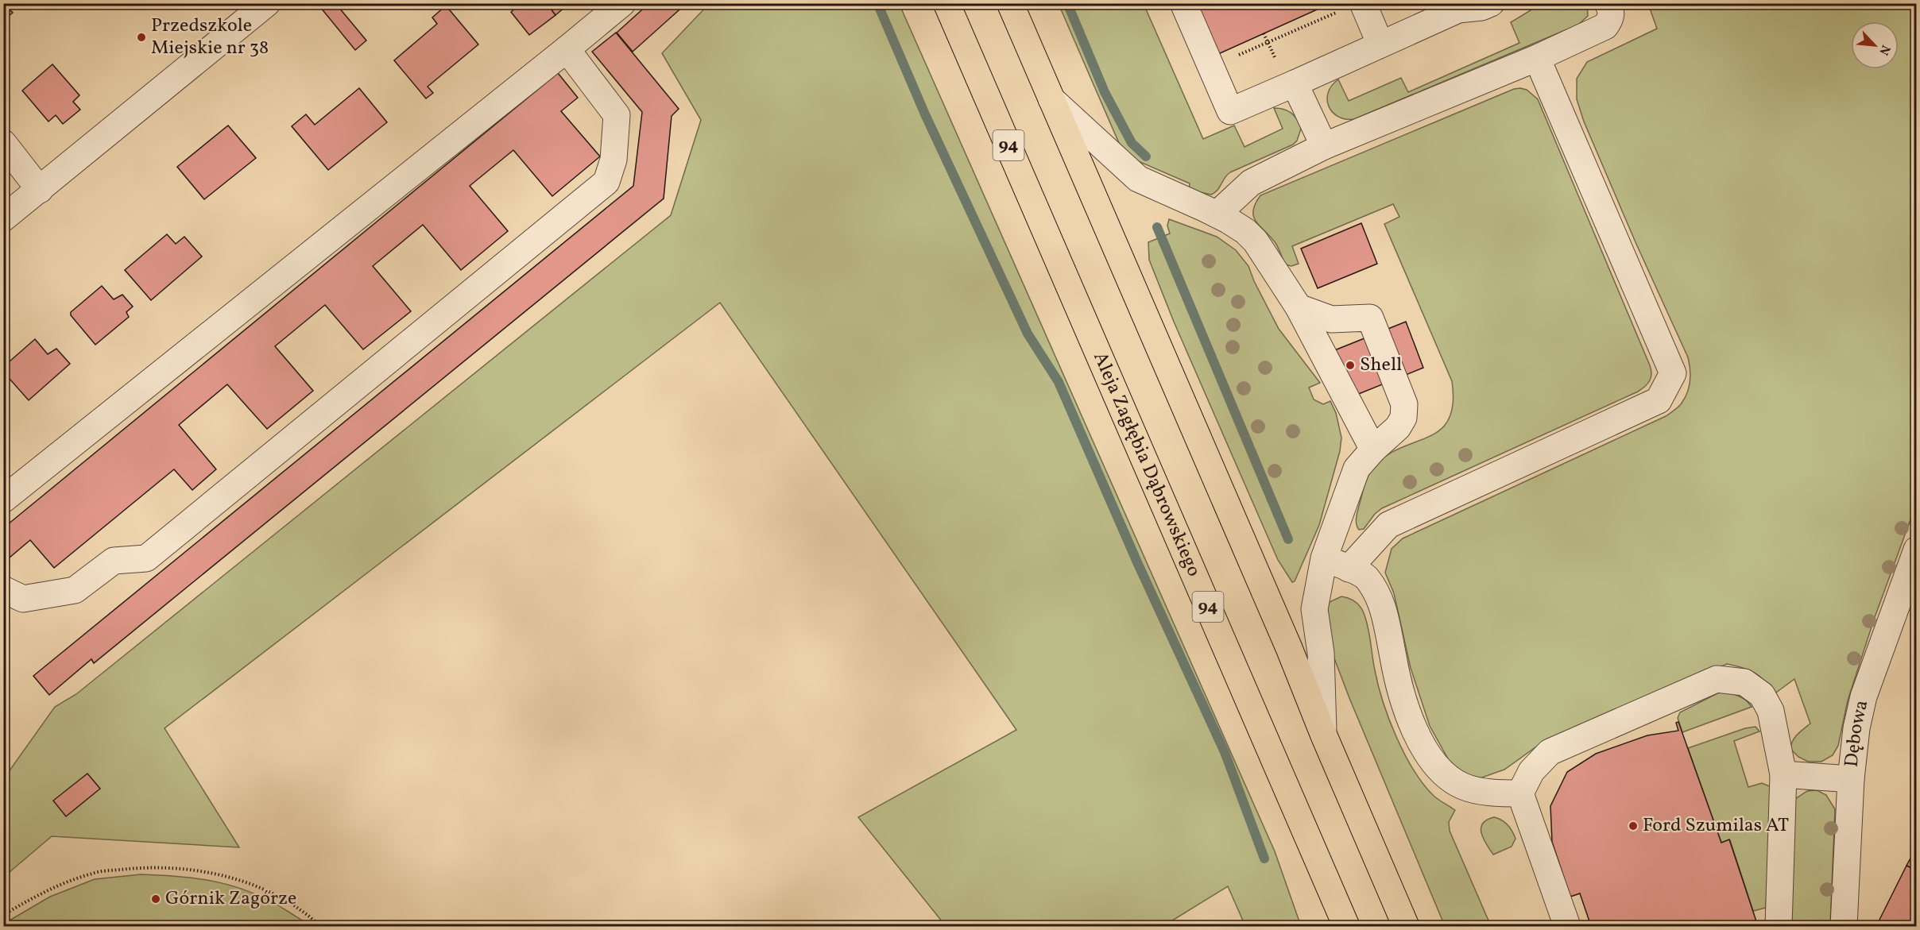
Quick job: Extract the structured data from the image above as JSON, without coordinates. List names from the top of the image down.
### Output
{
  "streets": {
    "main road": ["94", "Aleja Zagłębia Dąbrowskiego"],
    "street": ["Dębowa"]
  },
  "places": [
    "Przedszkole Miejskie nr 38",
    "Shell",
    "Ford Szumilas AT",
    "Górnik Zagórze"
  ],
  "north": "bottom right"
}
